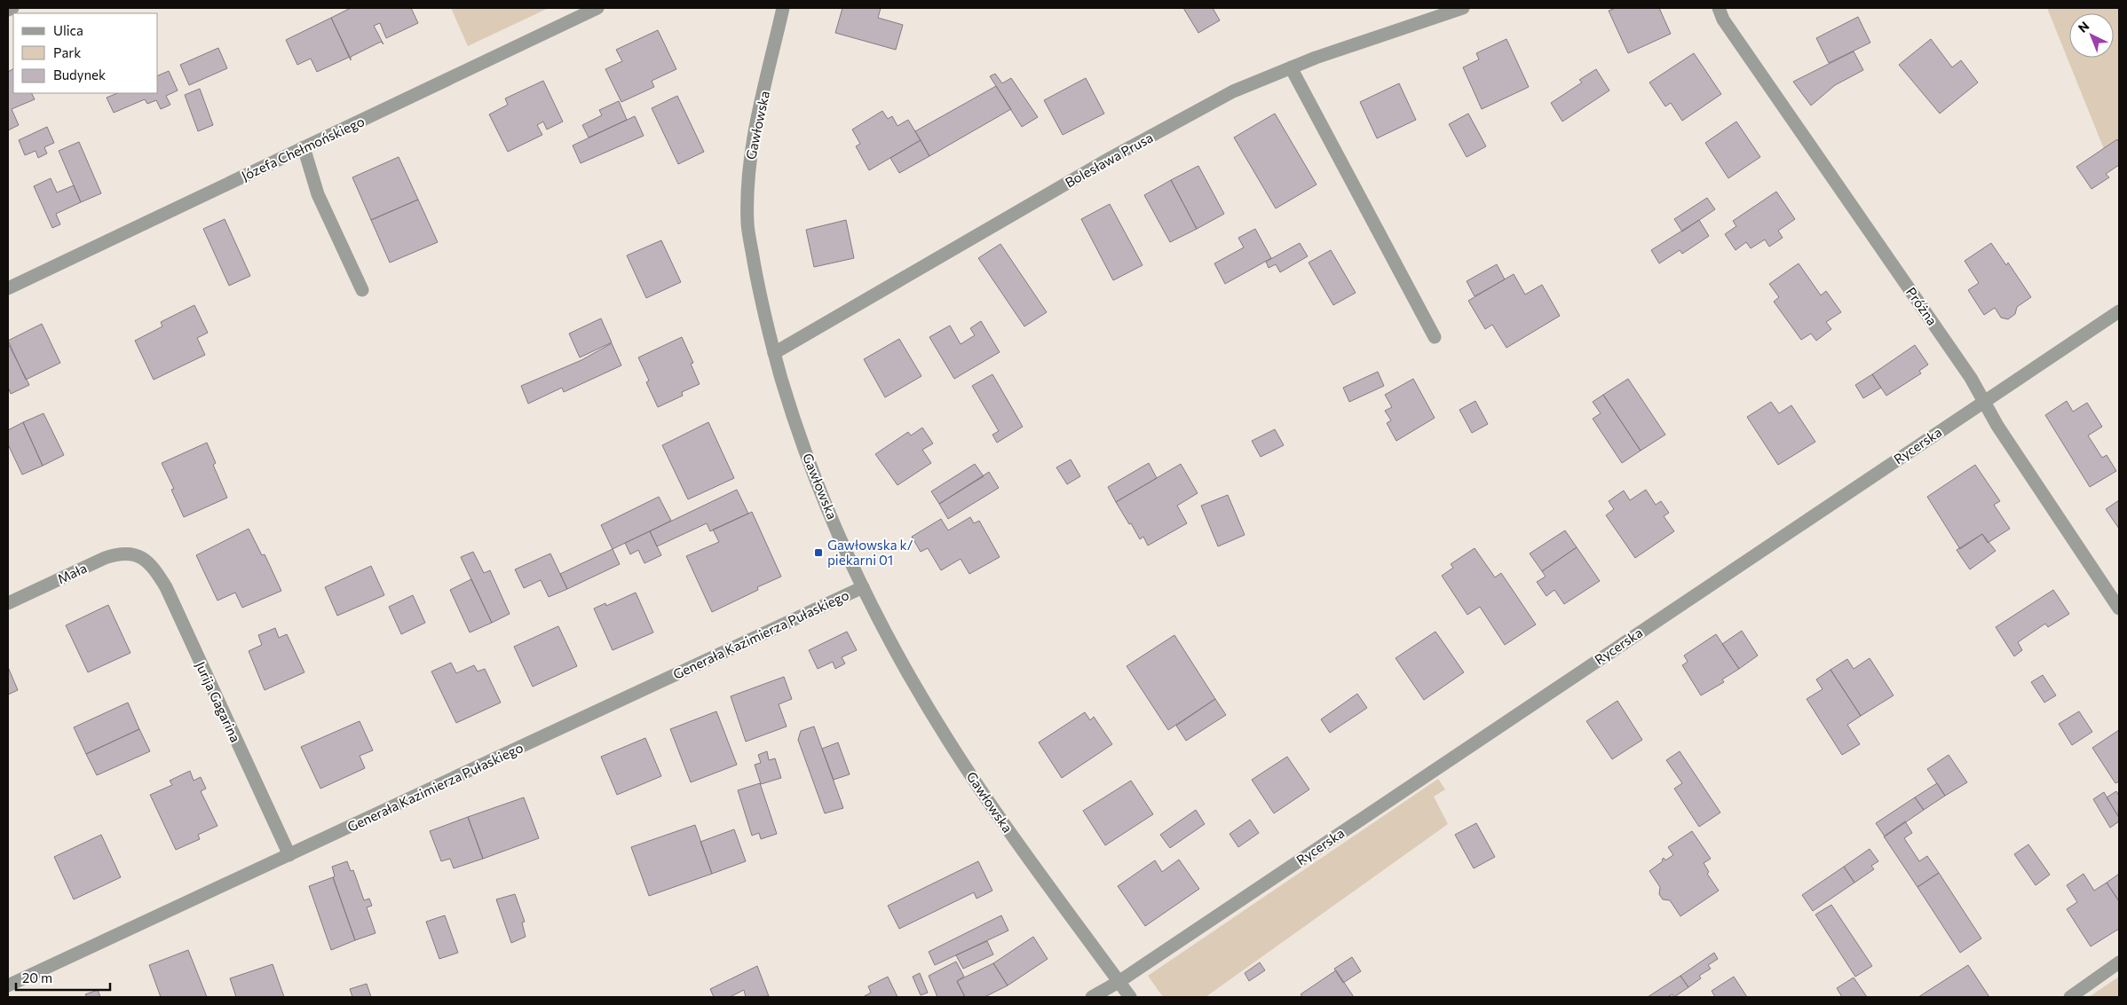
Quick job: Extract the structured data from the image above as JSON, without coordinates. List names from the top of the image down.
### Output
{
  "streets": {
    "street": [
      "Gawłowska",
      "Józefa Chełmońskiego",
      "Bolesława Prusa",
      "Próżna",
      "Rycerska",
      "Mała",
      "Generała Kazimierza Pułaskiego",
      "Jurija Gagarina"
    ]
  },
  "crossings": [
    ["Gawłowska", "Bolesława Prusa"],
    ["Gawłowska", "Rycerska"],
    ["Gawłowska", "Generała Kazimierza Pułaskiego"],
    ["Próżna", "Rycerska"],
    ["Mała", "Jurija Gagarina"],
    ["Generała Kazimierza Pułaskiego", "Jurija Gagarina"]
  ],
  "places": {
    "transit": ["Gawłowska k/ piekarni 01"]
  },
  "legend": ["Ulica", "Park", "Budynek"],
  "scale_bar": "20 m",
  "north": "top left"
}
